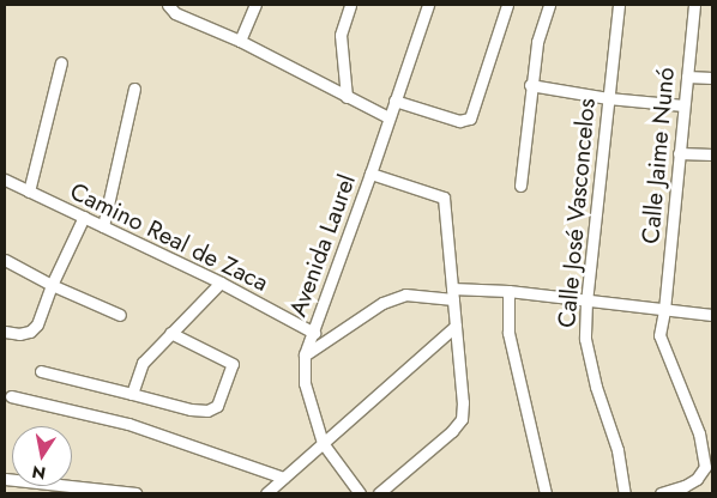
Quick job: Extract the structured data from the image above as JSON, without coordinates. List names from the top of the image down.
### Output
{
  "streets": {
    "street": [
      "Calle Jaime Nunó",
      "Calle José Vasconcelos",
      "Camino Real de Zaca",
      "Avenida Laurel"
    ]
  },
  "crossings": [
    ["Camino Real de Zaca", "Avenida Laurel"]
  ],
  "north": "bottom"
}
